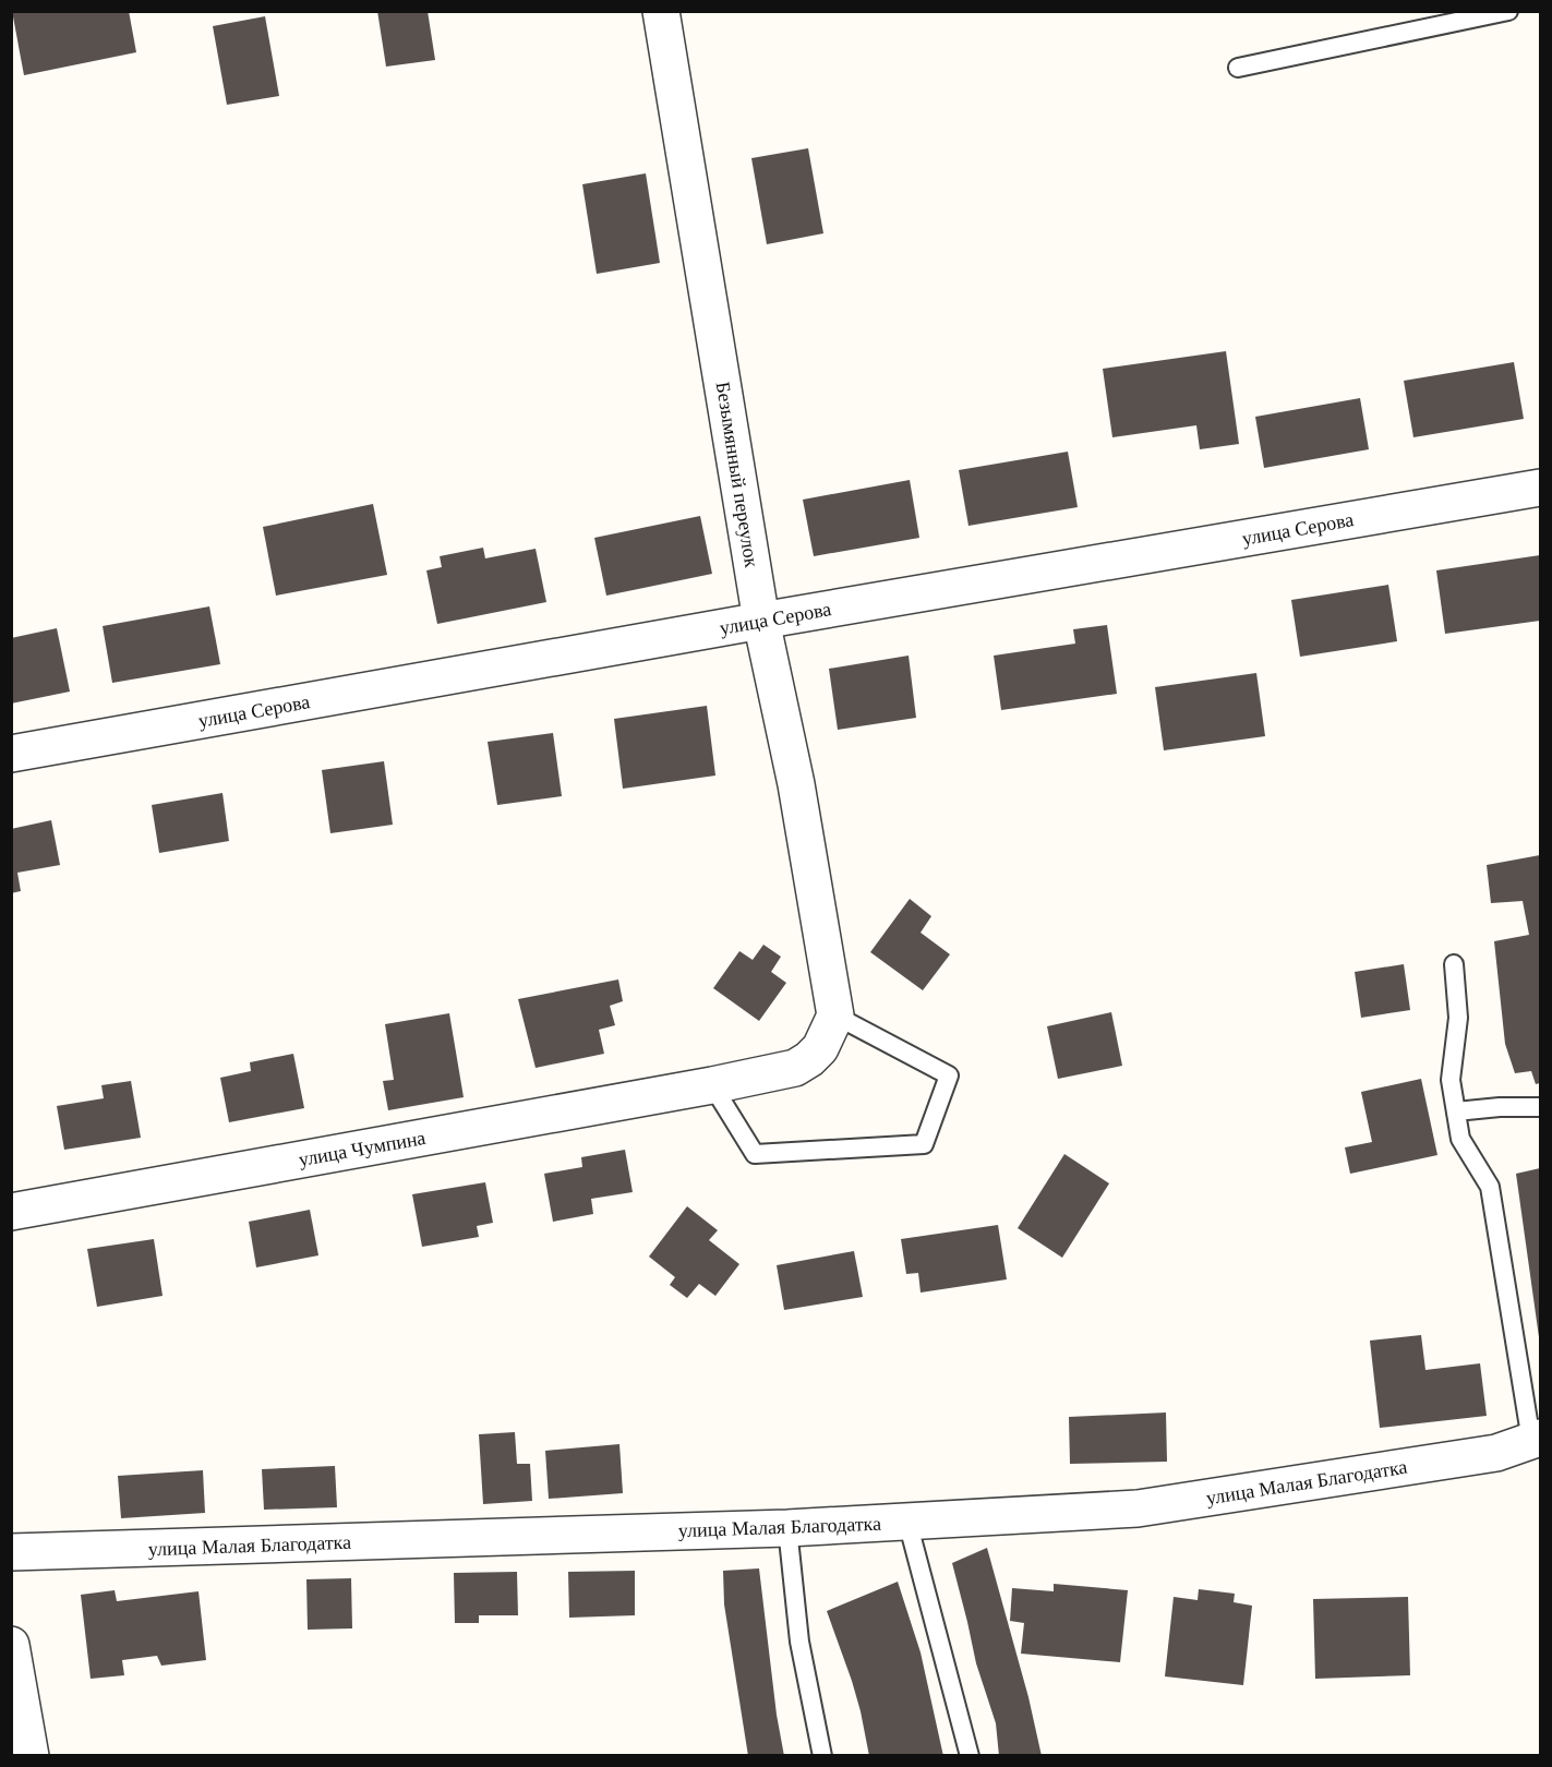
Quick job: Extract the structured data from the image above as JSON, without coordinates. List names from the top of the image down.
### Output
{
  "streets": {
    "street": [
      "Безымянный переулок",
      "улица Серова",
      "улица Чумпина",
      "улица Малая Благодатка"
    ]
  },
  "crossings": [
    ["Безымянный переулок", "улица Серова"],
    ["Безымянный переулок", "улица Чумпина"]
  ]
}
